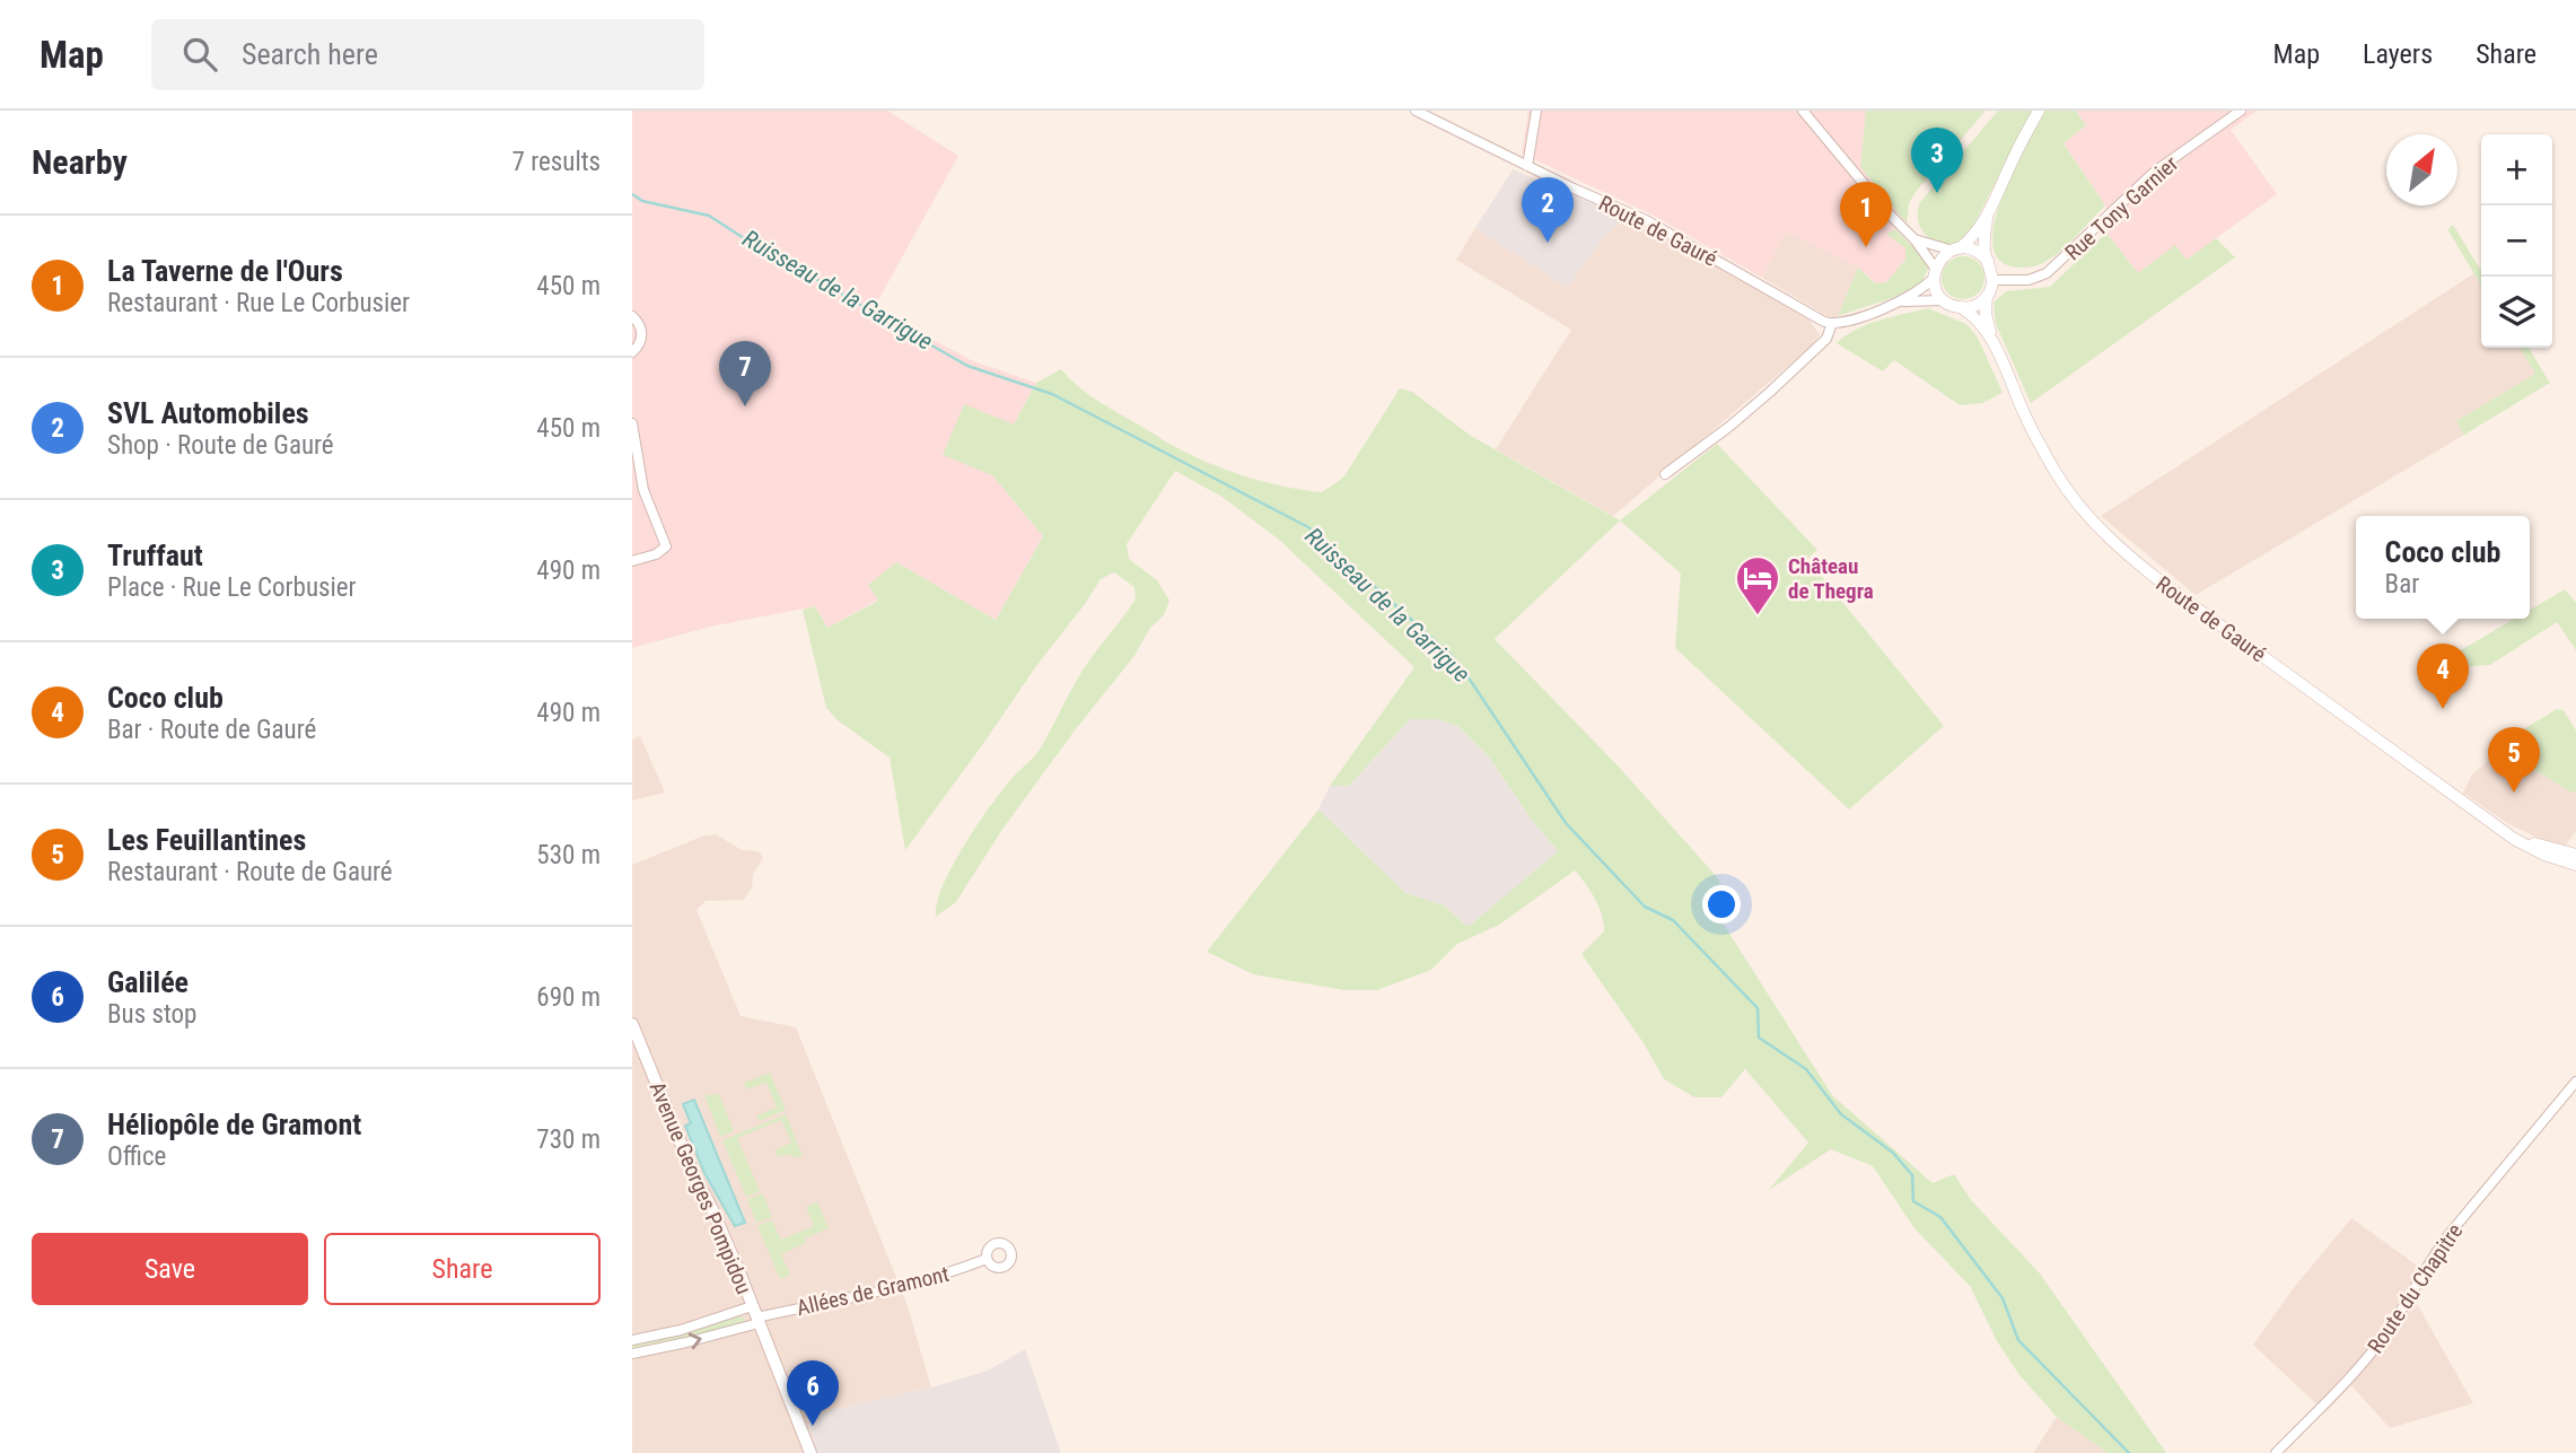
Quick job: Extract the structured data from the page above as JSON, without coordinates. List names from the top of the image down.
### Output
{
  "streets": {
    "main road": ["Avenue Georges Pompidou"],
    "street": [
      "Rue Tony Garnier",
      "Route de Gauré",
      "Route du Chapitre",
      "Allées de Gramont"
    ]
  },
  "crossings": [
    ["Rue Tony Garnier", "Route de Gauré"],
    ["Avenue Georges Pompidou", "Allées de Gramont"]
  ],
  "water": ["Ruisseau de la Garrigue"],
  "places": {
    "hotel": ["Château de Thegra"]
  },
  "north": "top right",
  "page": {
    "header": "Map",
    "search": "Search here",
    "nav": ["Map", "Layers", "Share"],
    "heading": ["Nearby", "7 results"],
    "pins": [
      "3",
      "2",
      "1",
      "7",
      "4",
      "5",
      "6"
    ],
    "map_buttons": ["+", "−"],
    "list": [
      {
        "mark": "1",
        "name": "La Taverne de l'Ours",
        "note": "Restaurant · Rue Le Corbusier",
        "value": "450 m"
      },
      {
        "mark": "2",
        "name": "SVL Automobiles",
        "note": "Shop · Route de Gauré",
        "value": "450 m"
      },
      {
        "mark": "3",
        "name": "Truffaut",
        "note": "Place · Rue Le Corbusier",
        "value": "490 m"
      },
      {
        "mark": "4",
        "name": "Coco club",
        "note": "Bar · Route de Gauré",
        "value": "490 m"
      },
      {
        "mark": "5",
        "name": "Les Feuillantines",
        "note": "Restaurant · Route de Gauré",
        "value": "530 m"
      },
      {
        "mark": "6",
        "name": "Galilée",
        "note": "Bus stop",
        "value": "690 m"
      },
      {
        "mark": "7",
        "name": "Héliopôle de Gramont",
        "note": "Office",
        "value": "730 m"
      }
    ],
    "popup": ["Coco club", "Bar"],
    "buttons": ["Save", "Share"]
  }
}
